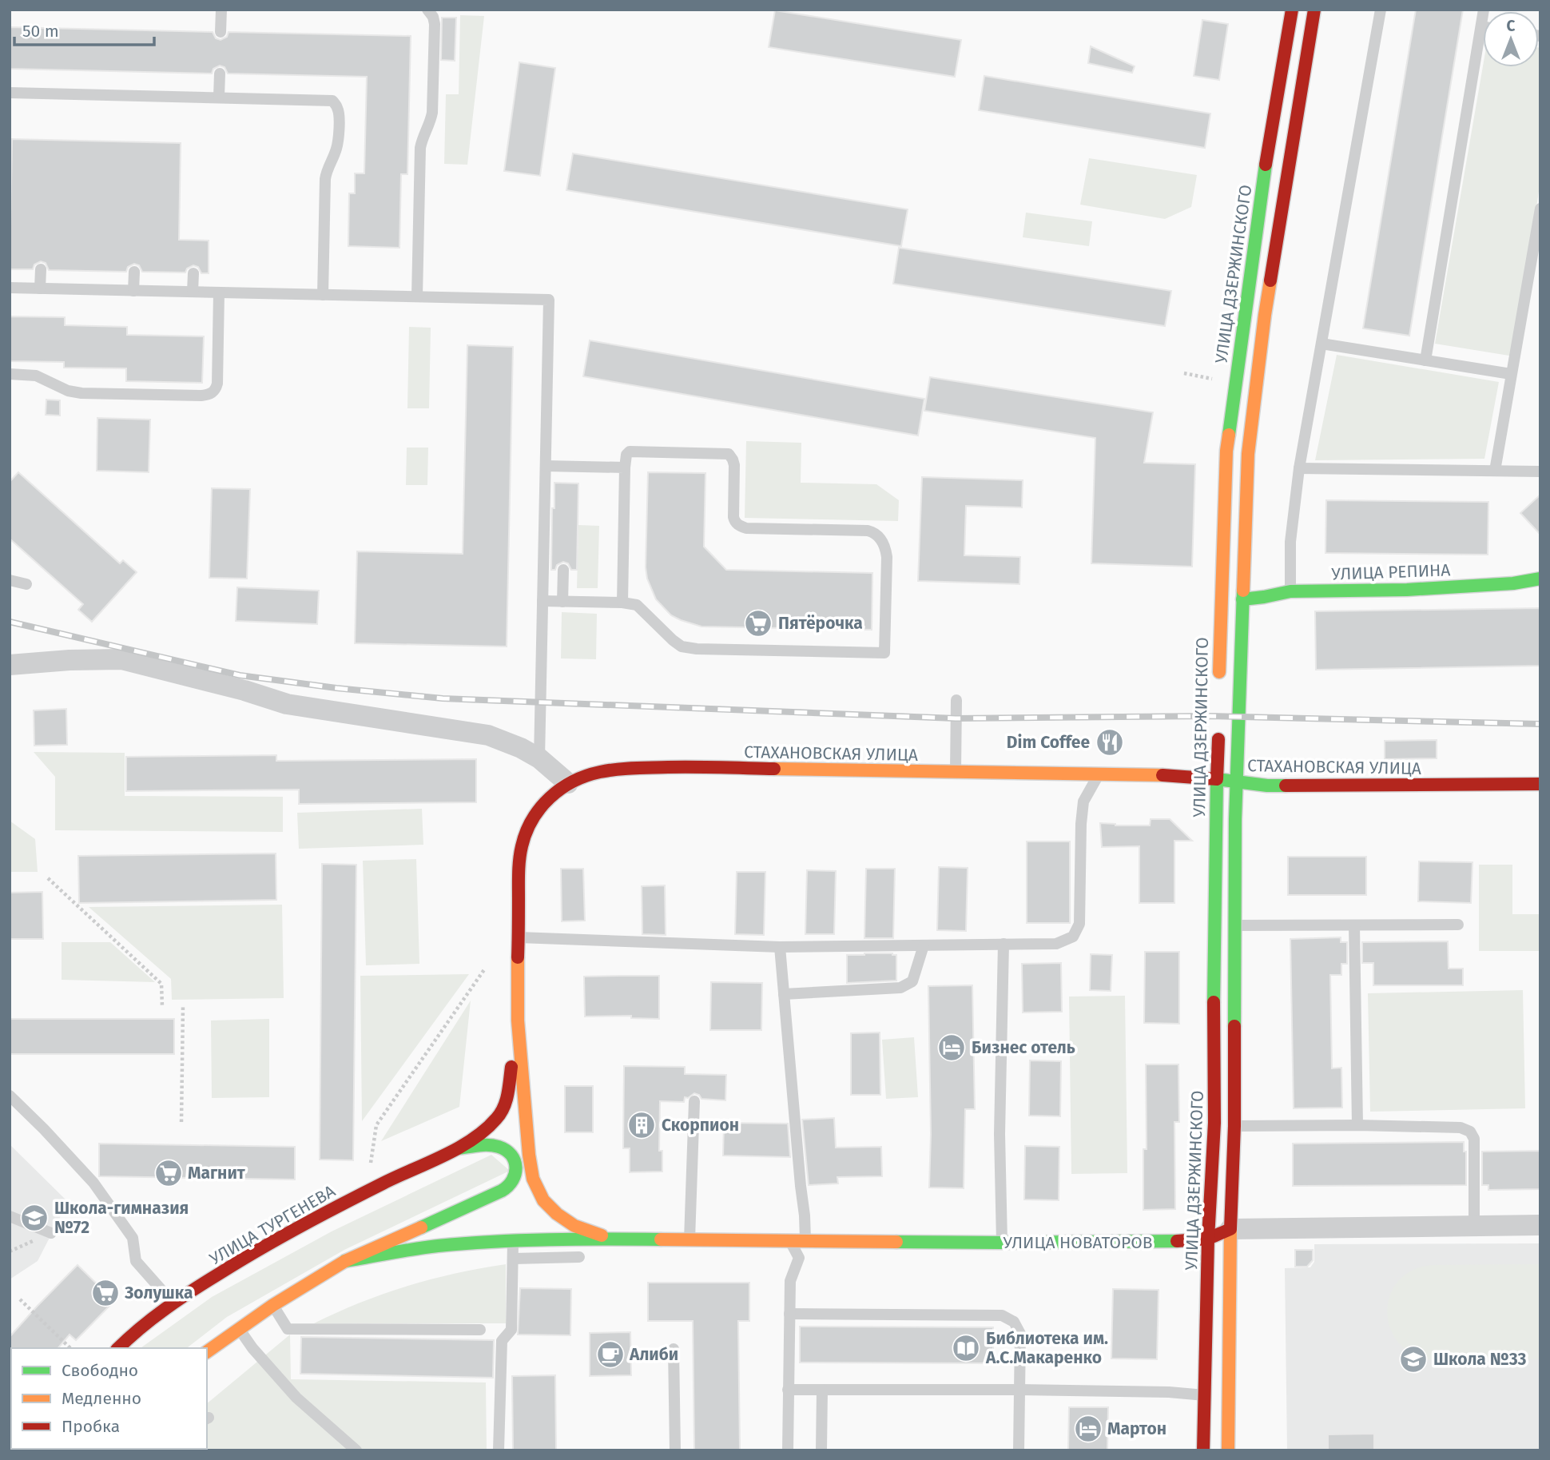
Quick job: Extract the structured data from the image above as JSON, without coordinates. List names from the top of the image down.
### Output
{
  "streets": {
    "main road": [
      "УЛИЦА ДЗЕРЖИНСКОГО",
      "УЛИЦА РЕПИНА",
      "СТАХАНОВСКАЯ УЛИЦА",
      "УЛИЦА ТУРГЕНЕВА",
      "УЛИЦА НОВАТОРОВ"
    ]
  },
  "crossings": [
    ["УЛИЦА ДЗЕРЖИНСКОГО", "СТАХАНОВСКАЯ УЛИЦА"],
    ["УЛИЦА ДЗЕРЖИНСКОГО", "УЛИЦА НОВАТОРОВ"],
    ["СТАХАНОВСКАЯ УЛИЦА", "УЛИЦА НОВАТОРОВ"]
  ],
  "places": {
    "supermarket": ["Пятёрочка", "Магнит", "Золушка"],
    "restaurant": ["Dim Coffee"],
    "hotel": ["Бизнес отель", "Мартон"],
    "building": ["Скорпион"],
    "school or university": ["Школа-гимназия №72", "Школа №33"],
    "library": ["Библиотека им. А.С.Макаренко"],
    "cafe": ["Алиби"]
  },
  "legend": ["Свободно", "Медленно", "Пробка"],
  "scale_bar": "50 m",
  "north": "top"
}
